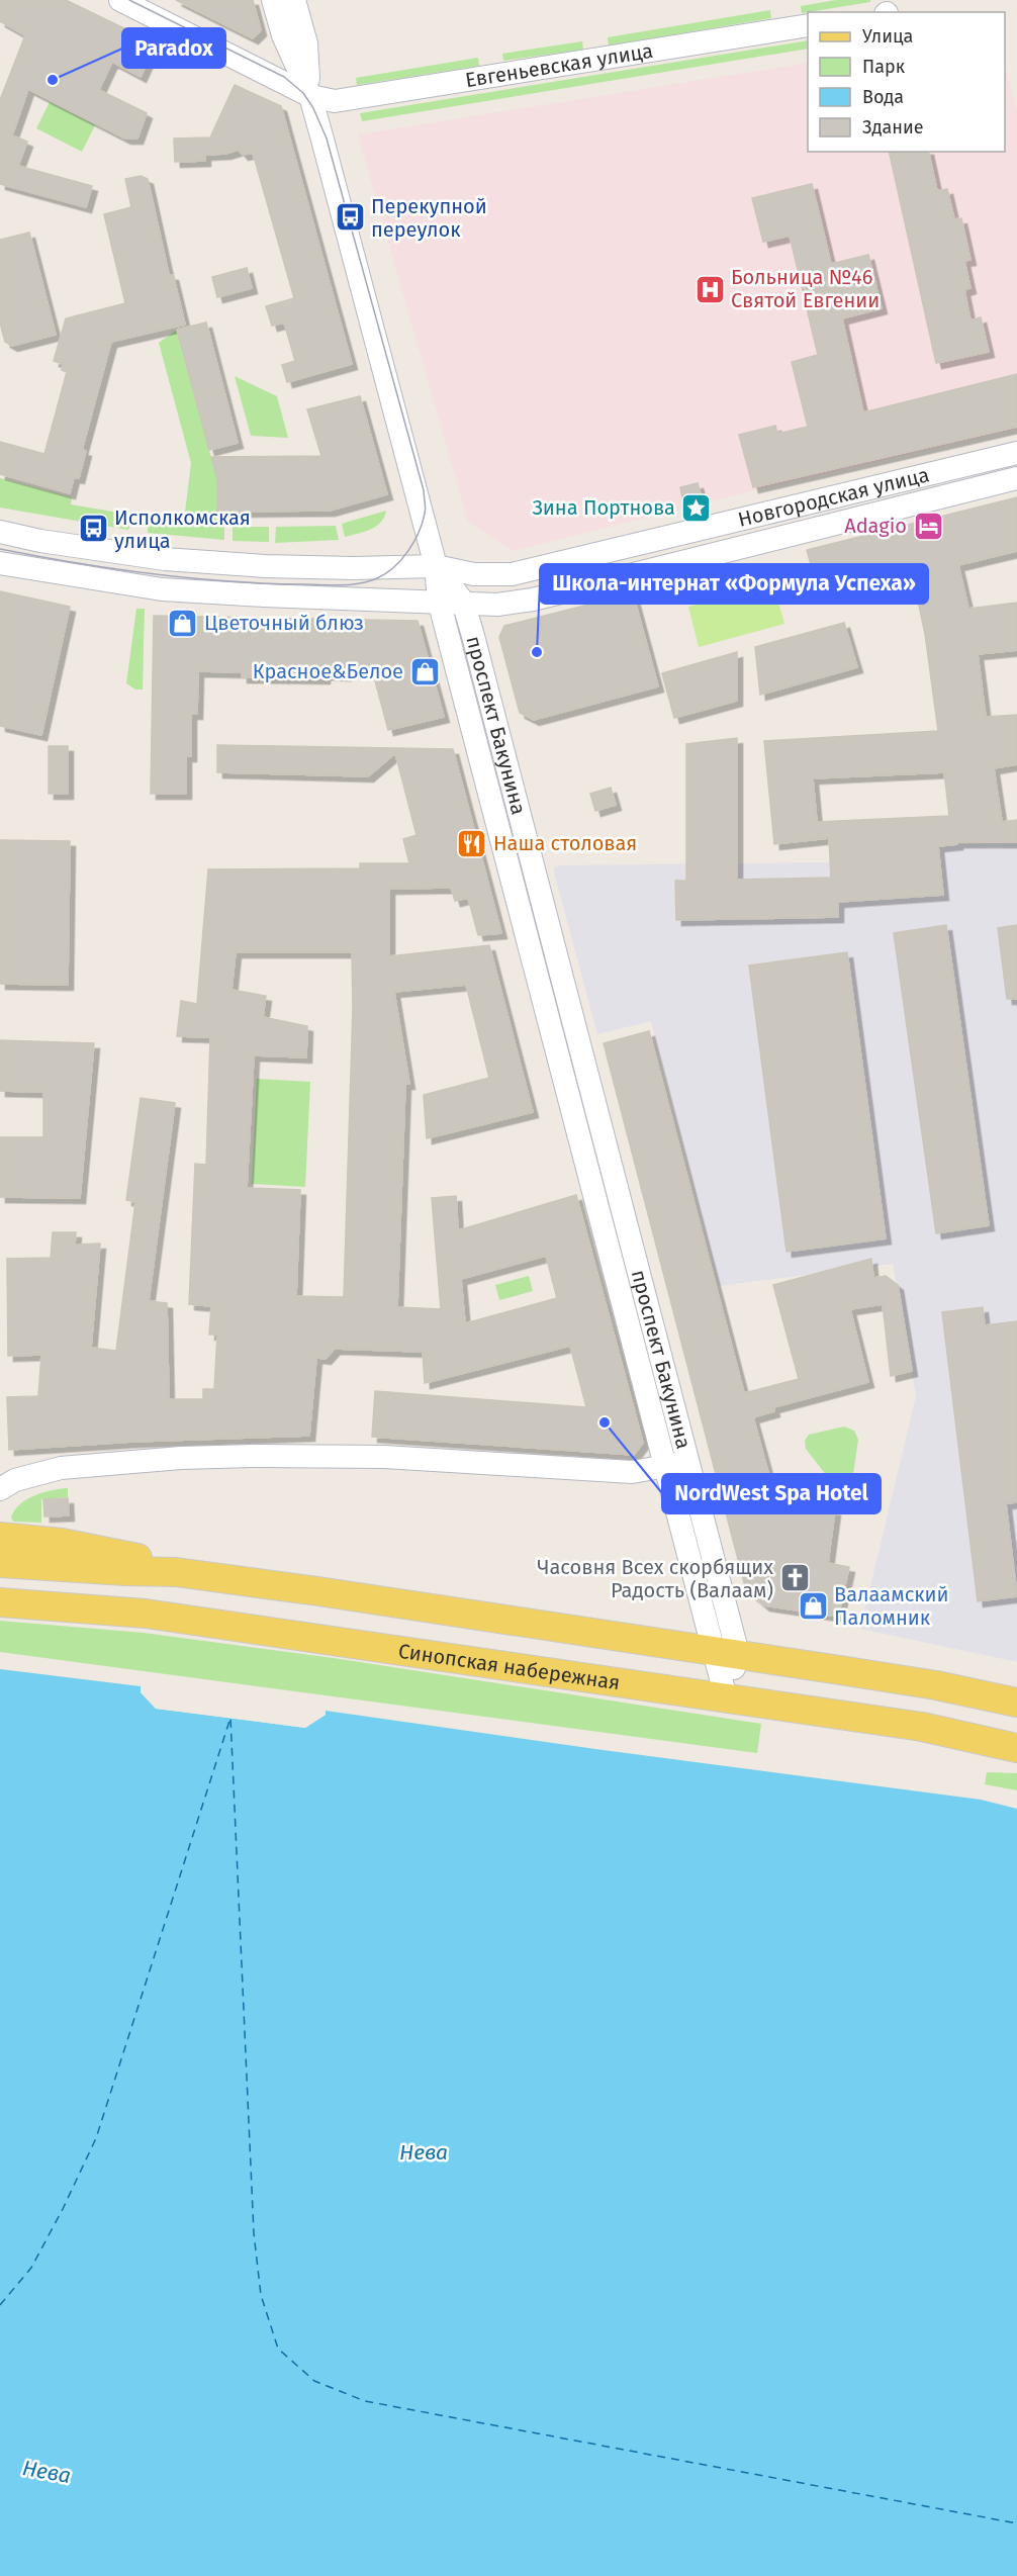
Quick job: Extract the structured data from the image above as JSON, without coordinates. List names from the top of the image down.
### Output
{
  "streets": {
    "main road": ["Синопская набережная"],
    "street": ["Евгеньевская улица", "Новгородская улица", "проспект Бакунина"]
  },
  "crossings": [
    ["Евгеньевская улица", "проспект Бакунина"],
    ["Новгородская улица", "проспект Бакунина"]
  ],
  "water": ["Нева"],
  "places": {
    "other": ["Paradox", "Школа-интернат «Формула Успеха»", "NordWest Spa Hotel"],
    "bus stop": ["Перекупной переулок", "Исполкомская улица"],
    "hospital": ["Больница №46 Святой Евгении"],
    "place": ["Зина Портнова"],
    "hotel": ["Adagio"],
    "shop": ["Цветочный блюз", "Красное&Белое", "Валаамский Паломник"],
    "restaurant": ["Наша столовая"],
    "church": ["Часовня Всех скорбящих Радость (Валаам)"]
  },
  "legend": [
    "Улица",
    "Парк",
    "Вода",
    "Здание"
  ]
}
